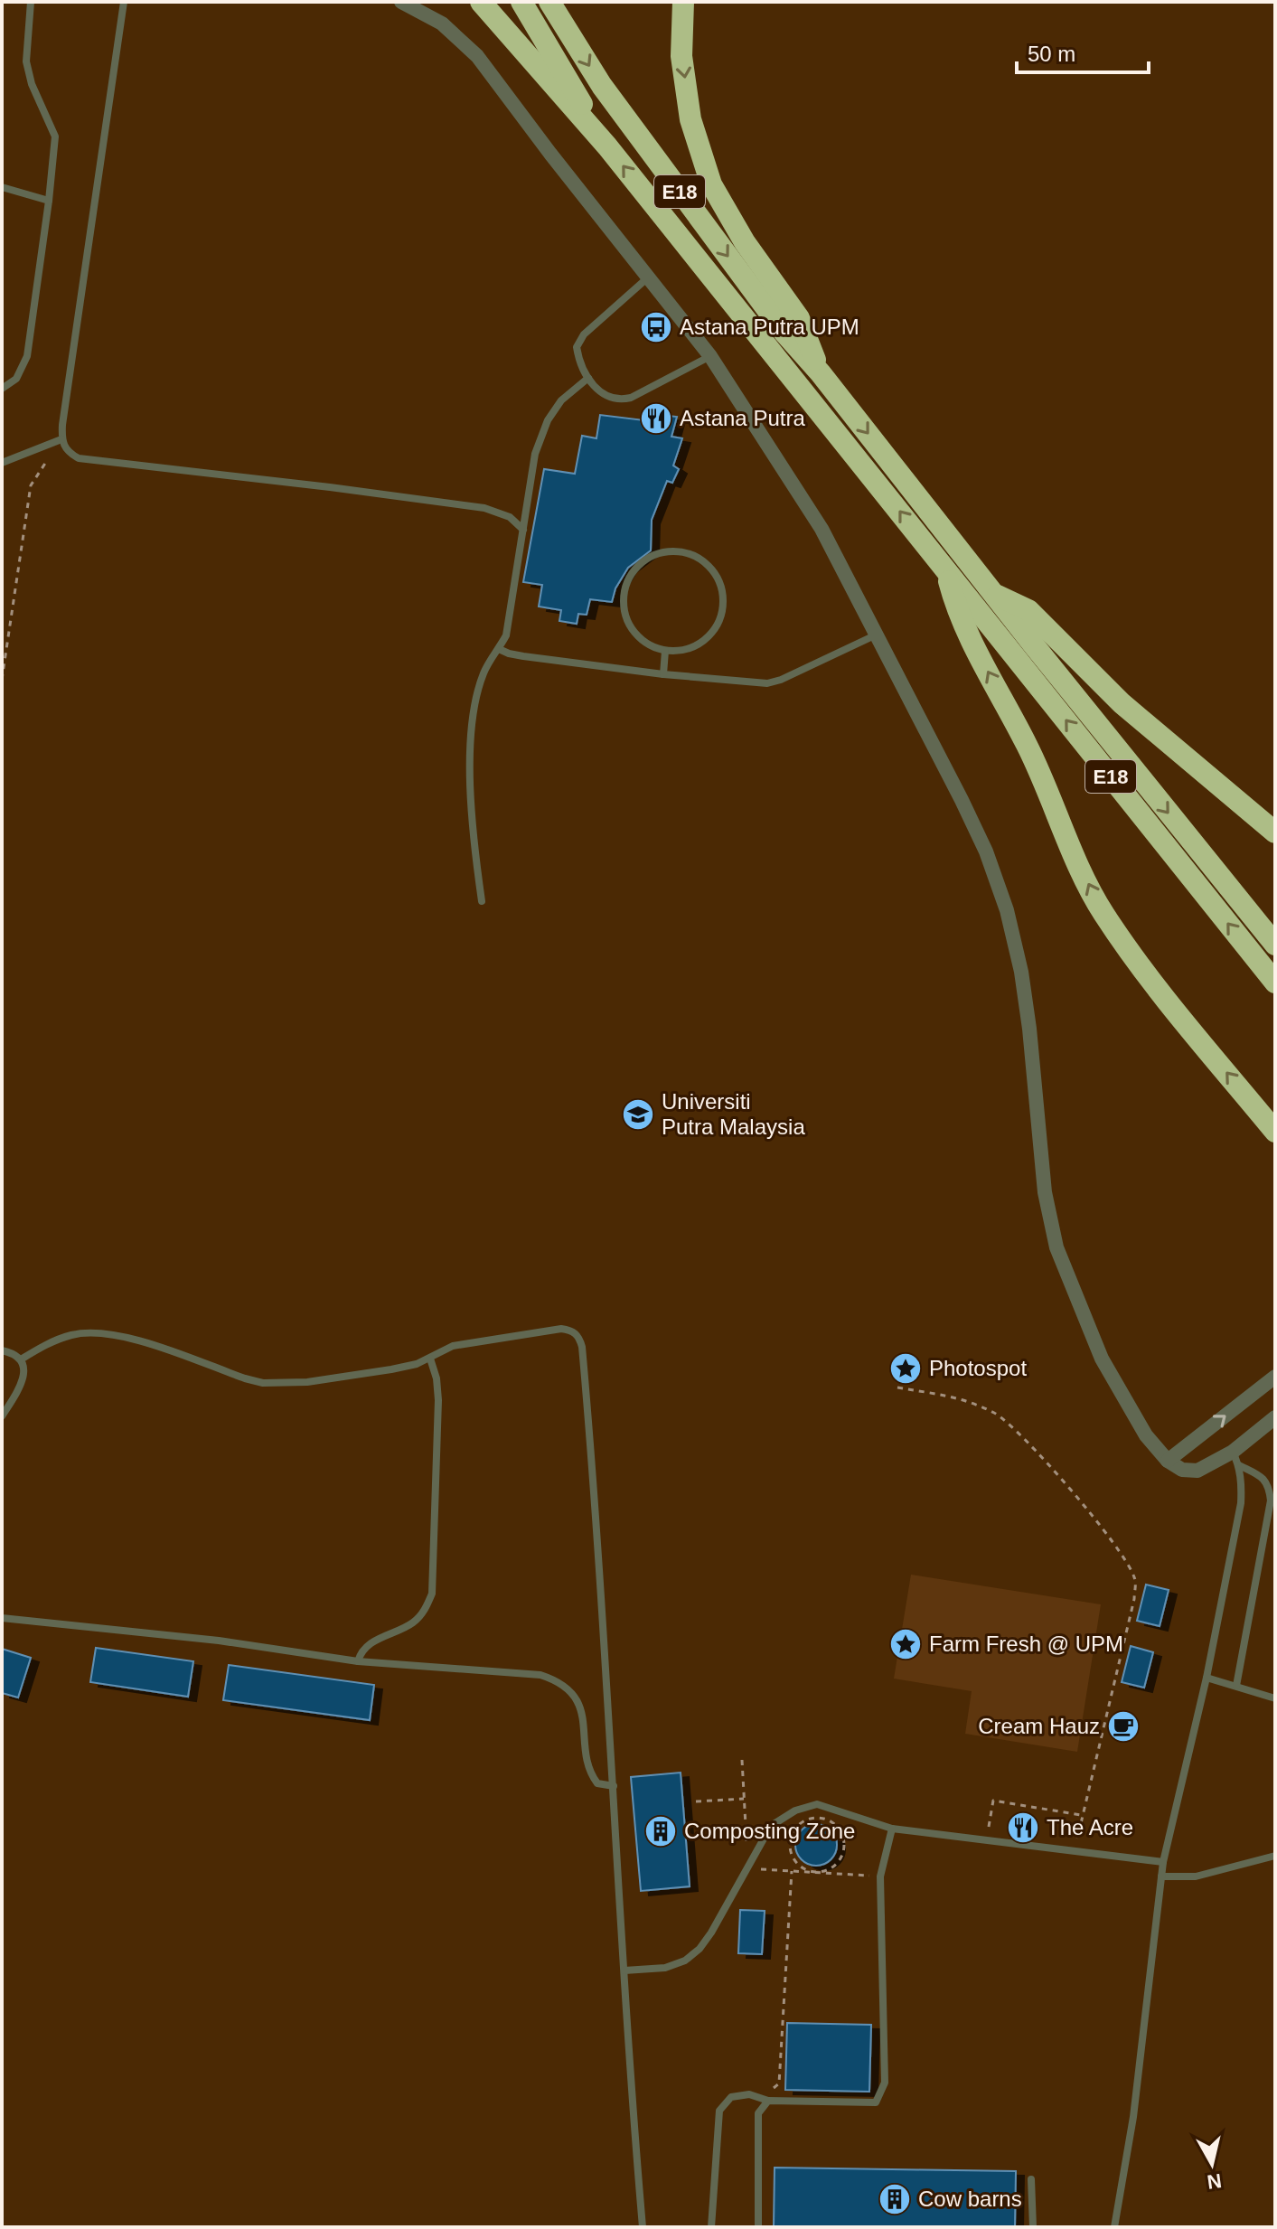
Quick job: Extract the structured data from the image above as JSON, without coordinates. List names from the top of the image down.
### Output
{
  "streets": {
    "highway": ["E18"]
  },
  "places": {
    "bus stop": ["Astana Putra UPM"],
    "restaurant": ["Astana Putra", "The Acre"],
    "school or university": ["Universiti Putra Malaysia"],
    "place": ["Photospot", "Farm Fresh @ UPM"],
    "cafe": ["Cream Hauz"],
    "building": ["Composting Zone", "Cow barns"]
  },
  "scale_bar": "50 m",
  "north": "bottom"
}
